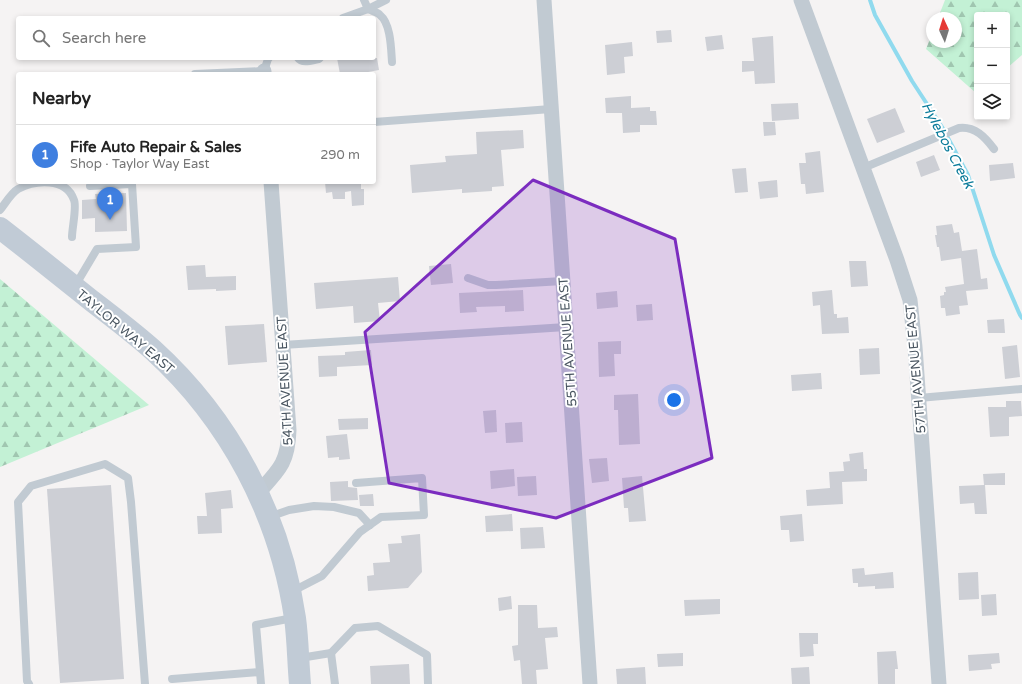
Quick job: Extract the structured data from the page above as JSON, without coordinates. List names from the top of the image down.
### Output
{
  "streets": {
    "main road": ["TAYLOR WAY EAST"],
    "street": ["55TH AVENUE EAST", "57TH AVENUE EAST", "54TH AVENUE EAST"]
  },
  "crossings": [
    ["TAYLOR WAY EAST", "54TH AVENUE EAST"]
  ],
  "water": ["Hylebos Creek"],
  "north": "top",
  "page": {
    "map_buttons": ["+", "−"],
    "search": "Search here",
    "heading": "Nearby",
    "list": [
      {
        "mark": "1",
        "name": "Fife Auto Repair & Sales",
        "note": "Shop · Taylor Way East",
        "value": "290 m"
      }
    ],
    "pins": "1"
  }
}
